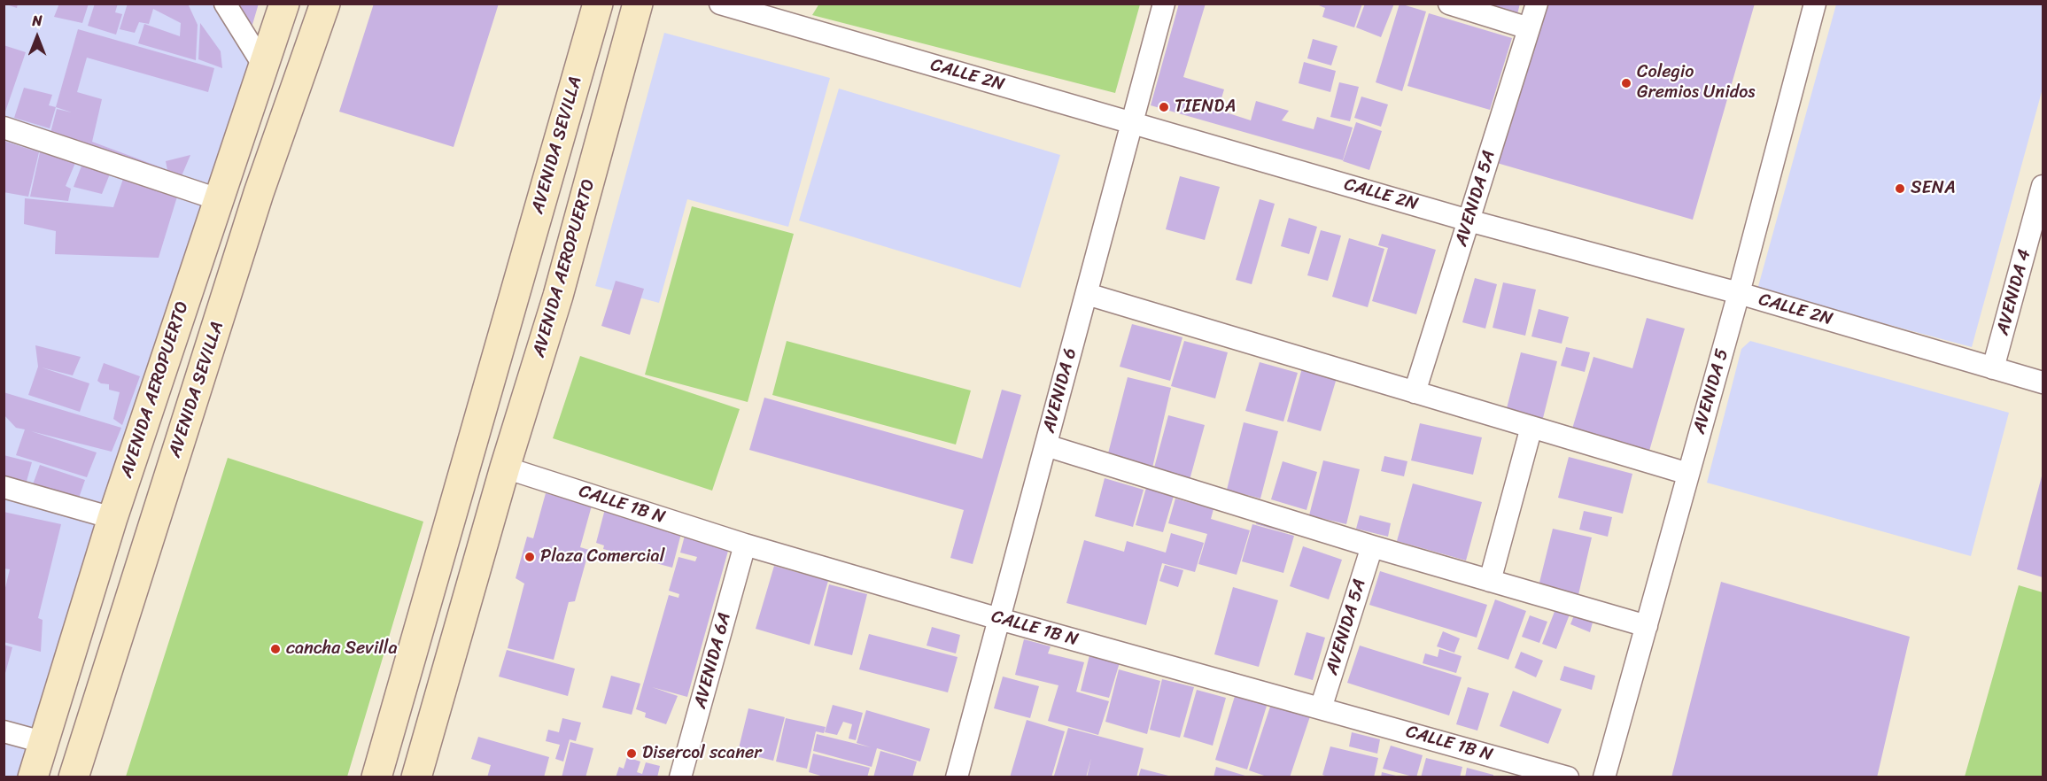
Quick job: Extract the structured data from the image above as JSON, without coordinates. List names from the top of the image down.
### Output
{
  "streets": {
    "main road": ["AVENIDA SEVILLA", "AVENIDA AEROPUERTO"],
    "street": [
      "CALLE 2N",
      "AVENIDA 5A",
      "AVENIDA 4",
      "AVENIDA 6",
      "AVENIDA 5",
      "CALLE 1B N",
      "AVENIDA 6A"
    ]
  },
  "crossings": [
    ["CALLE 2N", "AVENIDA 5A"],
    ["CALLE 2N", "AVENIDA 4"],
    ["CALLE 2N", "AVENIDA 6"],
    ["CALLE 2N", "AVENIDA 5"],
    ["AVENIDA 5A", "CALLE 1B N"],
    ["AVENIDA AEROPUERTO", "CALLE 1B N"],
    ["AVENIDA 6", "CALLE 1B N"],
    ["CALLE 1B N", "AVENIDA 6A"]
  ],
  "places": [
    "Colegio Gremios Unidos",
    "TIENDA",
    "SENA",
    "Plaza Comercial",
    "cancha Sevilla",
    "Disercol scaner"
  ],
  "north": "top"
}
